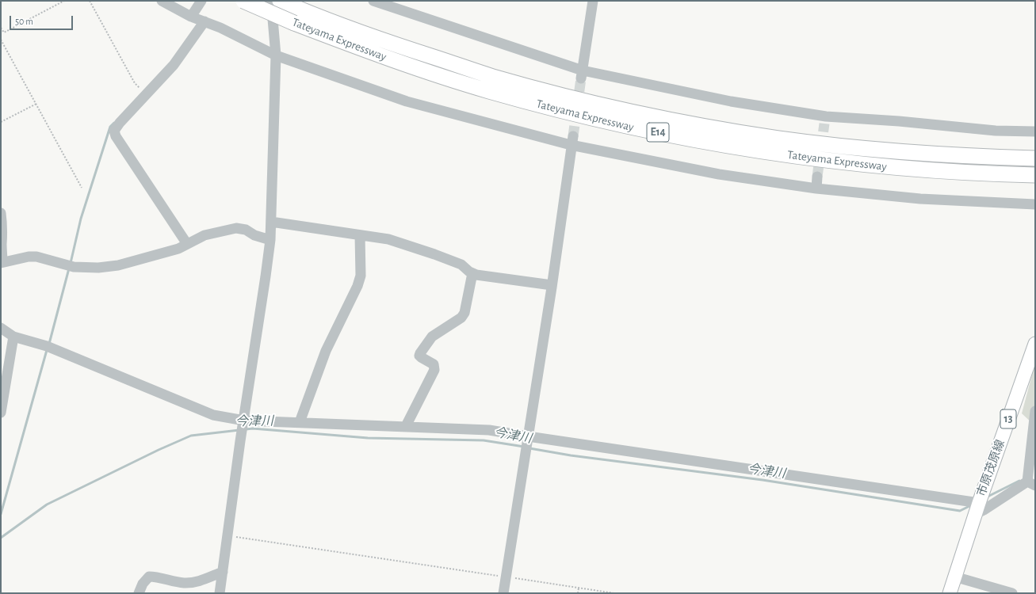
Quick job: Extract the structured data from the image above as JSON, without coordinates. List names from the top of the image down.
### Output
{
  "streets": {
    "highway": ["Tateyama Expressway", "E14"],
    "main road": ["13", "市原茂原線"]
  },
  "water": ["今津川"],
  "scale_bar": "50 m"
}
